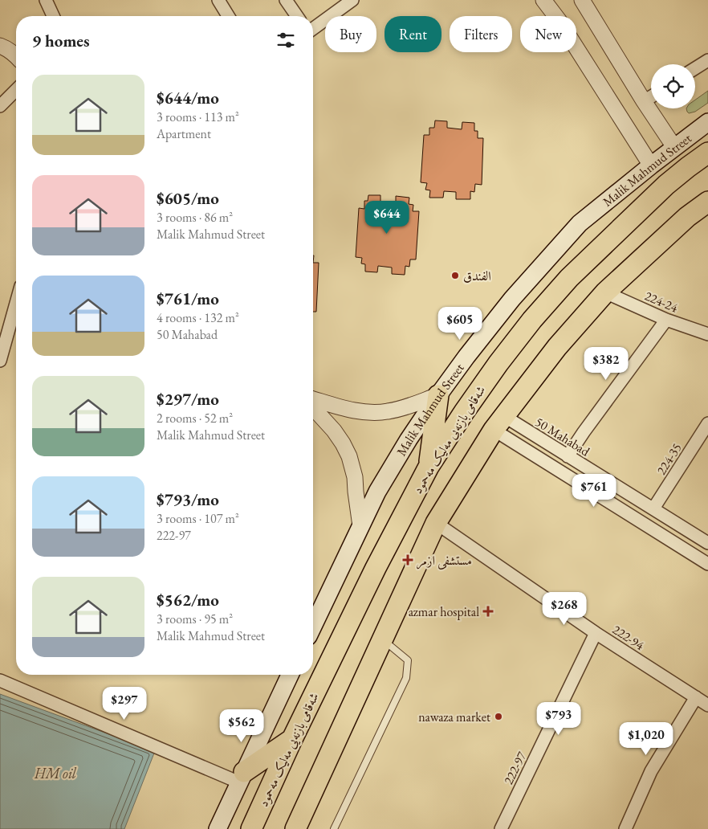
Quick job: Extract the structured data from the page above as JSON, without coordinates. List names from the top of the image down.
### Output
{
  "streets": {
    "highway": ["شەقامی بازنەیی مەلیک مەحمود"],
    "main road": ["Malik Mahmud Street"],
    "street": [
      "224-24",
      "50 Mahabad",
      "224-35",
      "222-94",
      "222-97"
    ]
  },
  "crossings": [
    ["50 Mahabad", "224-35"],
    ["222-94", "222-97"]
  ],
  "water": ["HM oil"],
  "places": {
    "other": ["الفندق", "nawaza market"],
    "health": ["مستشفى ازمر", "azmar hospital"]
  },
  "page": {
    "chip": [
      "Buy",
      "Rent",
      "Filters",
      "New"
    ],
    "heading": "9 homes",
    "list": [
      {
        "name": "$644/mo",
        "note": "3 rooms · 113 m² · Apartment"
      },
      {
        "name": "$605/mo",
        "note": "3 rooms · 86 m² · Malik Mahmud Street"
      },
      {
        "name": "$761/mo",
        "note": "4 rooms · 132 m² · 50 Mahabad"
      },
      {
        "name": "$297/mo",
        "note": "2 rooms · 52 m² · Malik Mahmud Street"
      },
      {
        "name": "$793/mo",
        "note": "3 rooms · 107 m² · 222-97"
      },
      {
        "name": "$562/mo",
        "note": "3 rooms · 95 m² · Malik Mahmud Street"
      }
    ],
    "price": [
      "$644",
      "$605",
      "$382",
      "$761",
      "$268",
      "$297",
      "$793",
      "$562",
      "$1,020"
    ]
  }
}
